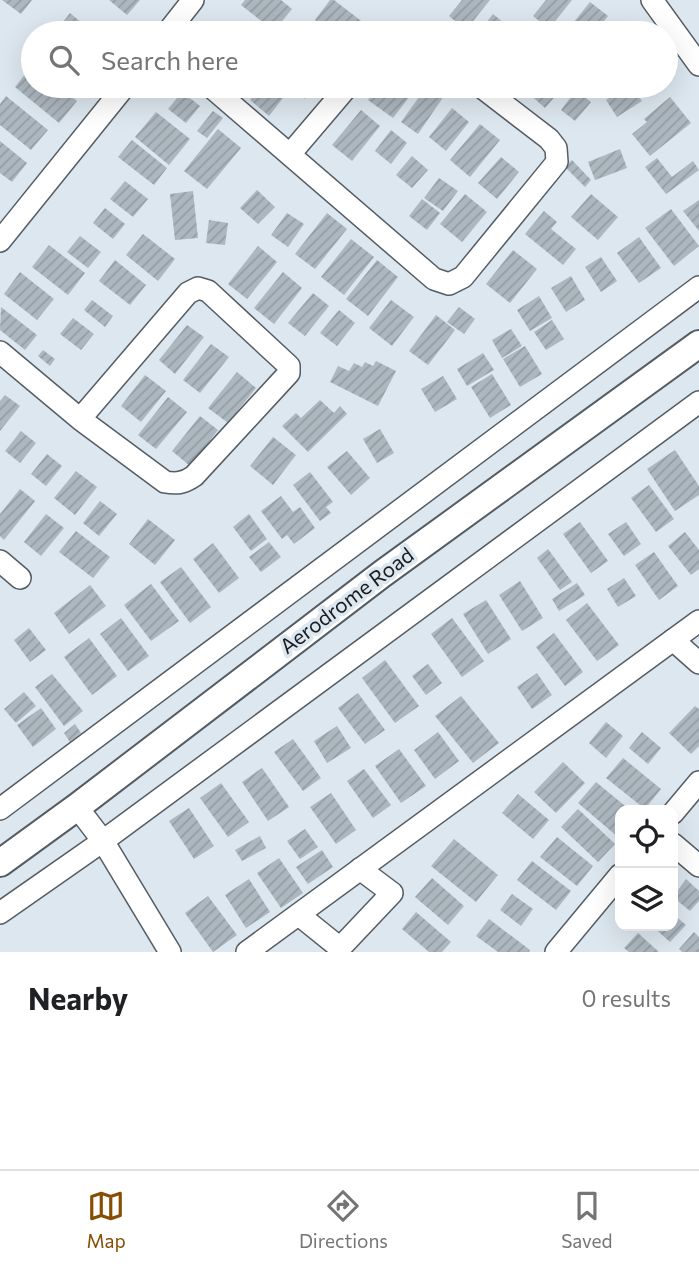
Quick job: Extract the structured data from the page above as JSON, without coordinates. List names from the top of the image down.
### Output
{
  "streets": {
    "street": ["Aerodrome Road"]
  },
  "page": {
    "search": "Search here",
    "heading": ["Nearby", "0 results"],
    "nav": ["Map", "Directions", "Saved"]
  }
}
